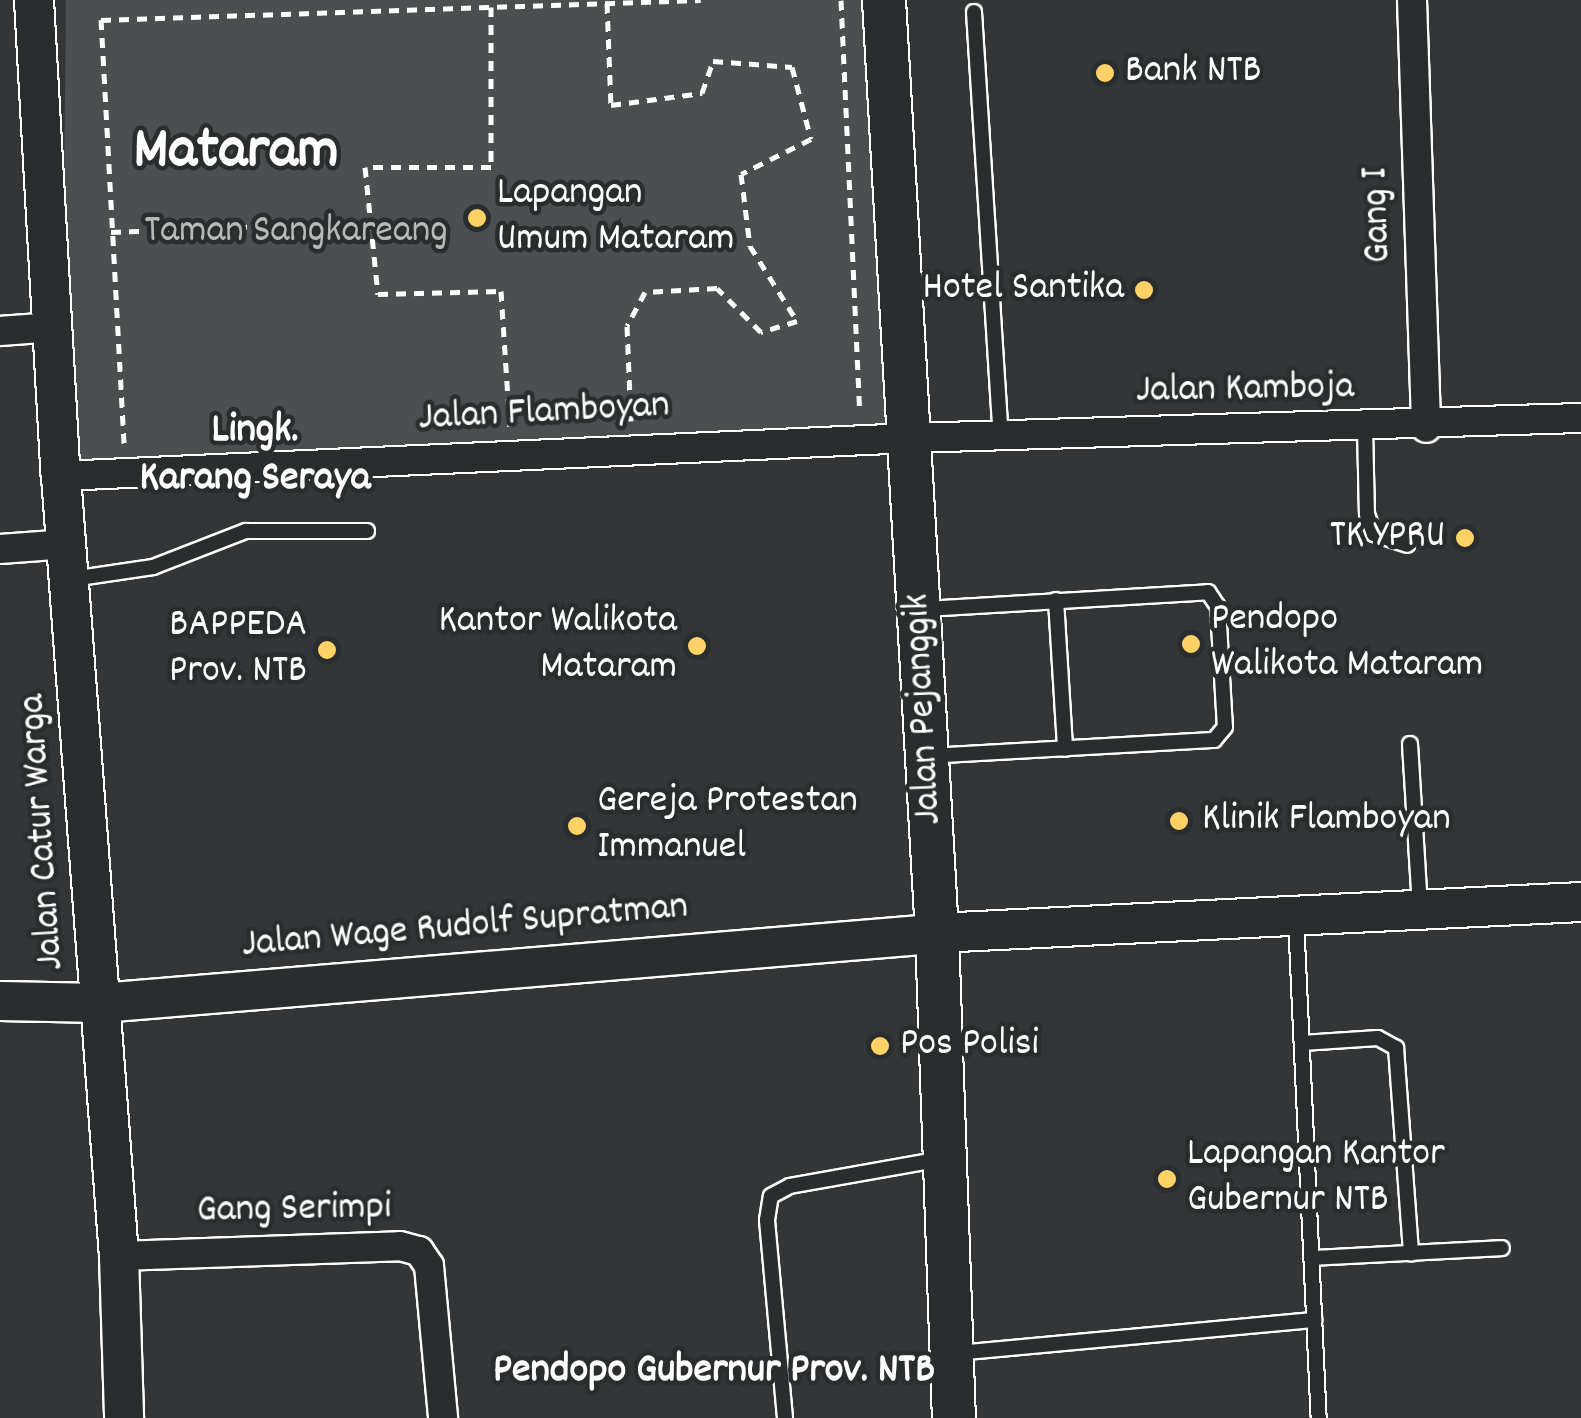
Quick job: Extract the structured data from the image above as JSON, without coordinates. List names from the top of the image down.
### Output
{
  "streets": {
    "main road": ["Jalan Pejanggik"],
    "street": [
      "Gang I",
      "Jalan Kamboja",
      "Jalan Flamboyan",
      "Jalan Catur Warga",
      "Jalan Wage Rudolf Supratman",
      "Gang Serimpi"
    ]
  },
  "crossings": [
    ["Gang I", "Jalan Kamboja"],
    ["Jalan Kamboja", "Jalan Flamboyan"],
    ["Jalan Kamboja", "Jalan Pejanggik"],
    ["Jalan Flamboyan", "Jalan Pejanggik"],
    ["Jalan Flamboyan", "Jalan Catur Warga"],
    ["Jalan Pejanggik", "Jalan Wage Rudolf Supratman"],
    ["Jalan Catur Warga", "Jalan Wage Rudolf Supratman"],
    ["Jalan Catur Warga", "Gang Serimpi"]
  ],
  "districts": ["Mataram", "Lingk. Karang Seraya", "Pendopo Gubernur Prov. NTB"],
  "parks": ["Taman Sangkareang"],
  "places": [
    "Bank NTB",
    "Lapangan Umum Mataram",
    "Hotel Santika",
    "TK YPRU",
    "Pendopo Walikota Mataram",
    "Kantor Walikota Mataram",
    "BAPPEDA Prov. NTB",
    "Klinik Flamboyan",
    "Gereja Protestan Immanuel",
    "Pos Polisi",
    "Lapangan Kantor Gubernur NTB"
  ]
}
